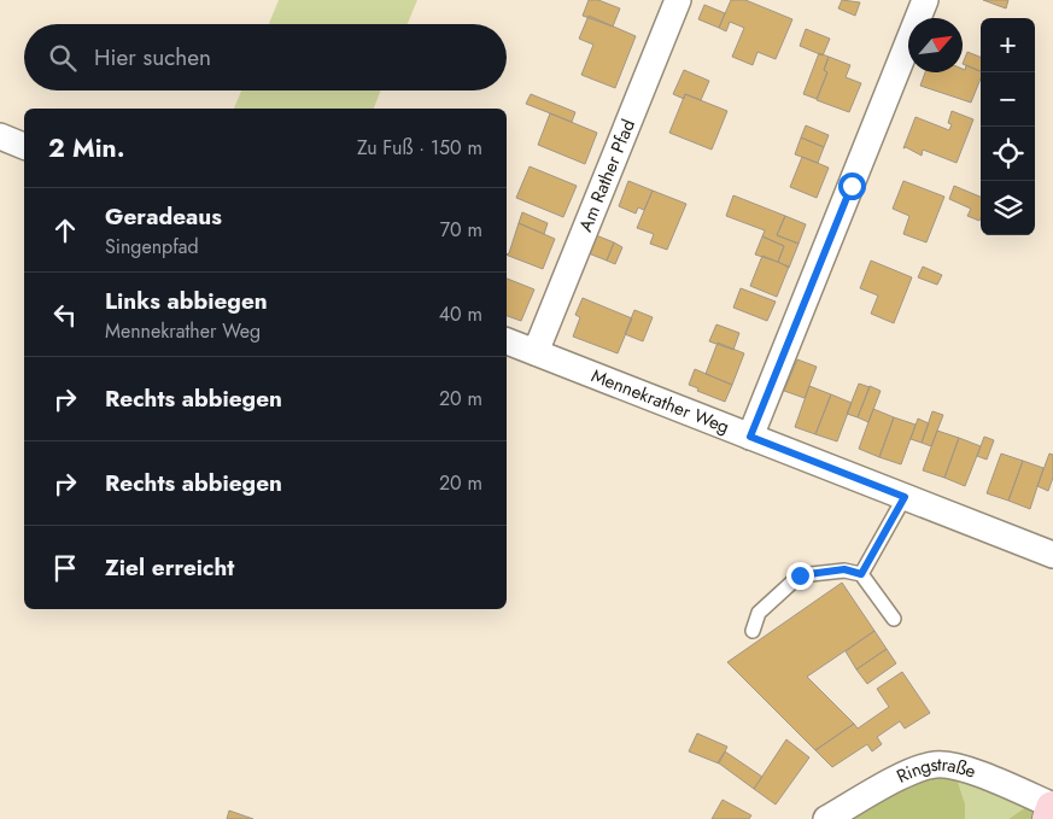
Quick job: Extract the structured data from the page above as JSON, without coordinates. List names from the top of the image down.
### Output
{
  "streets": {
    "street": ["Am Rather Pfad", "Mennekrather Weg", "Ringstraße"]
  },
  "crossings": [
    ["Am Rather Pfad", "Mennekrather Weg"]
  ],
  "north": "top right",
  "page": {
    "map_buttons": ["+", "−"],
    "search": "Hier suchen",
    "heading": ["2 Min.", "Zu Fuß · 150 m"],
    "list": [
      ["Geradeaus", "Singenpfad", "70 m"],
      ["Links abbiegen", "Mennekrather Weg", "40 m"],
      ["Rechts abbiegen", "20 m"],
      ["Rechts abbiegen", "20 m"],
      "Ziel erreicht"
    ]
  }
}
